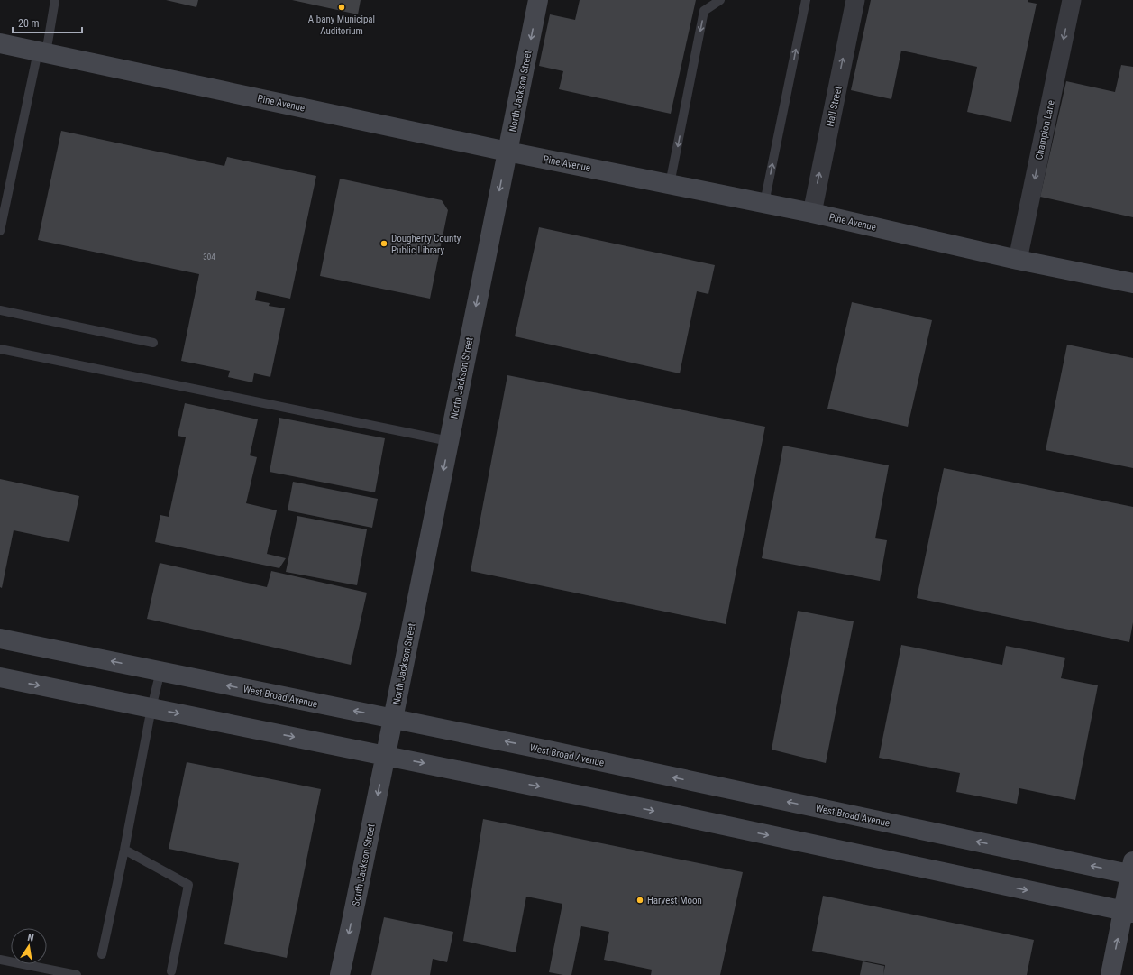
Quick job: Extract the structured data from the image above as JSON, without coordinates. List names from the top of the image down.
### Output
{
  "streets": {
    "main road": [
      "North Jackson Street",
      "Pine Avenue",
      "West Broad Avenue",
      "South Jackson Street"
    ],
    "street": ["Hall Street", "Champion Lane"]
  },
  "crossings": [
    ["North Jackson Street", "Pine Avenue"],
    ["North Jackson Street", "West Broad Avenue"],
    ["North Jackson Street", "South Jackson Street"],
    ["Pine Avenue", "Hall Street"],
    ["Pine Avenue", "Champion Lane"]
  ],
  "one_way": [
    "North Jackson Street",
    "Hall Street",
    "Champion Lane",
    "South Jackson Street"
  ],
  "places": ["Albany Municipal Auditorium", "Dougherty County Public Library", "Harvest Moon"],
  "house_numbers": ["304"],
  "scale_bar": "20 m",
  "north": "top"
}
